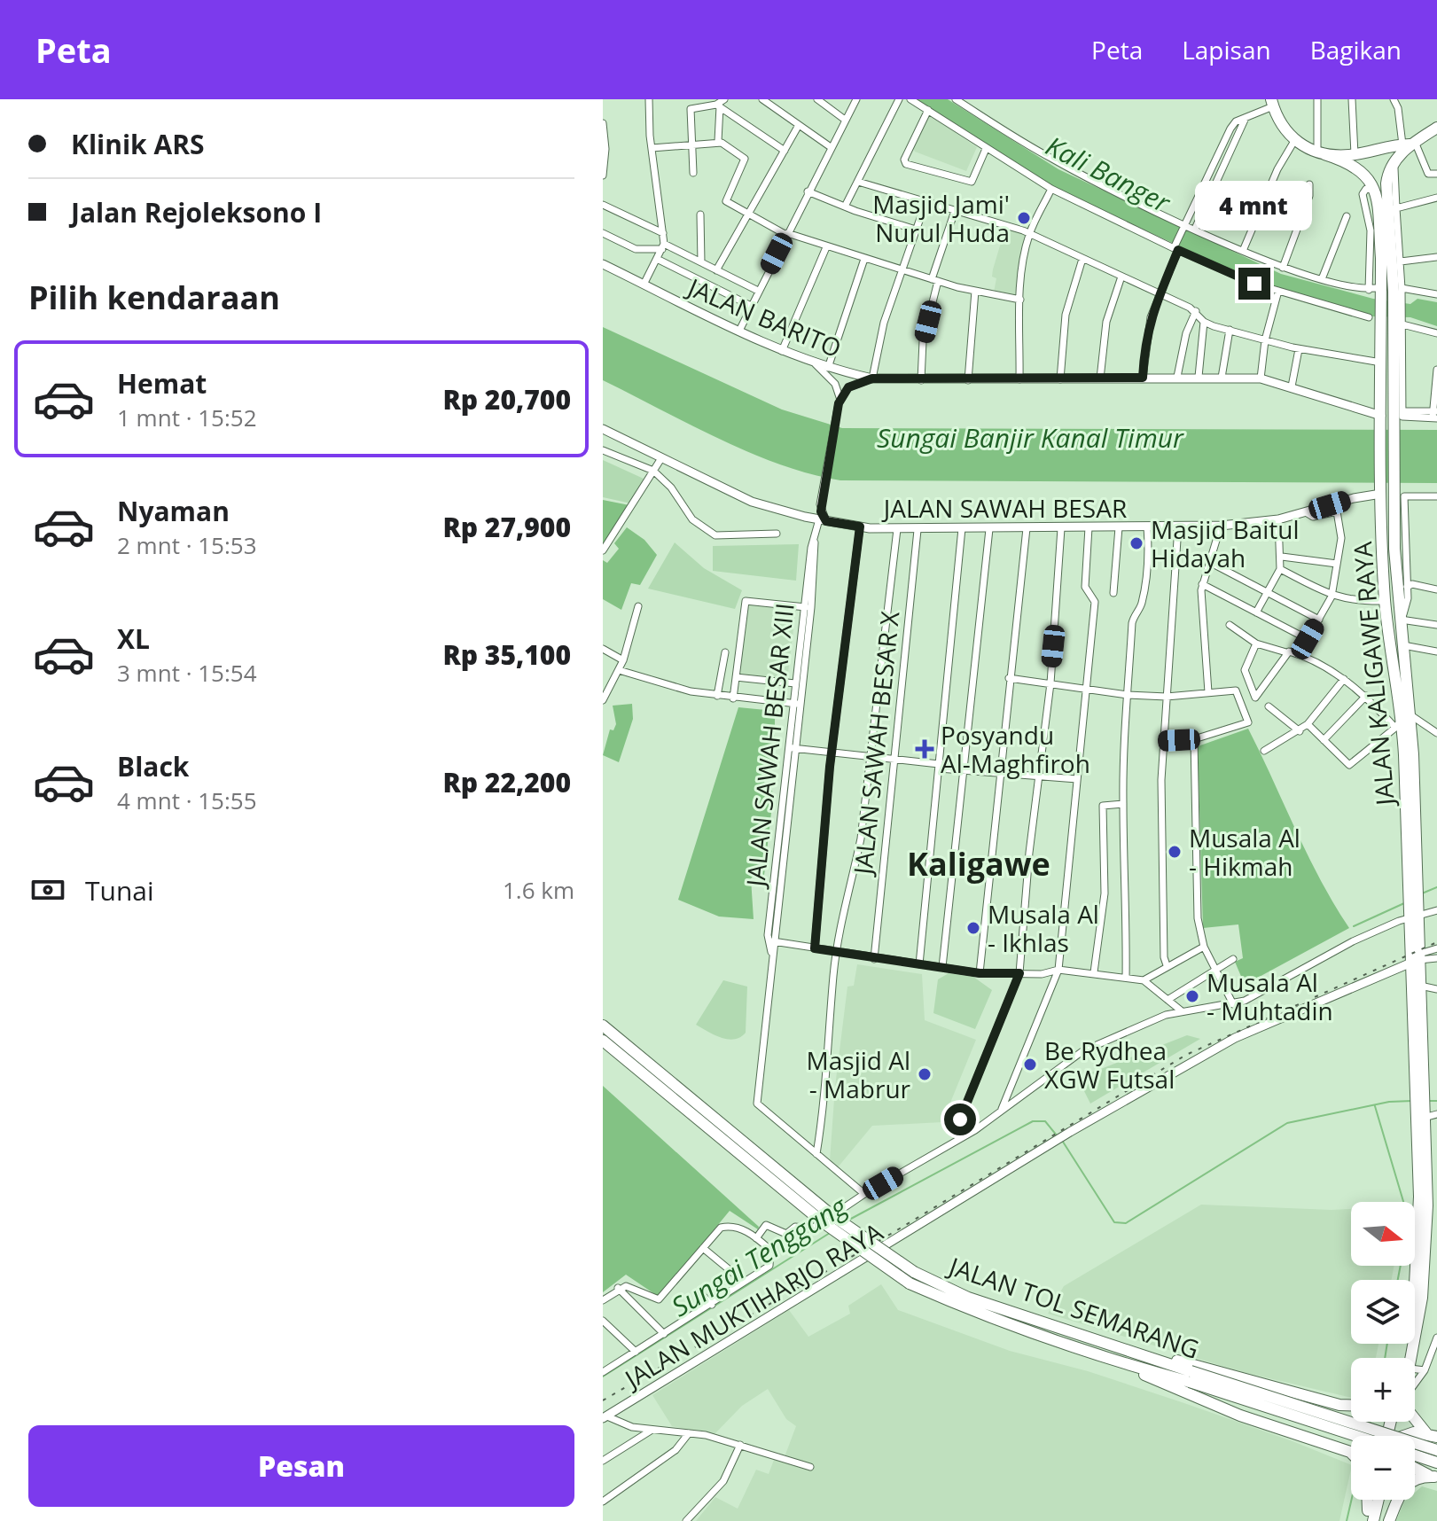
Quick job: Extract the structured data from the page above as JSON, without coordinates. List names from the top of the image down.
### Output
{
  "streets": {
    "highway": ["JALAN KALIGAWE RAYA", "JALAN TOL SEMARANG"],
    "street": [
      "JALAN BARITO",
      "JALAN SAWAH BESAR",
      "JALAN SAWAH BESAR X",
      "JALAN SAWAH BESAR XIII",
      "JALAN MUKTIHARJO RAYA"
    ]
  },
  "crossings": [
    ["JALAN BARITO", "JALAN KALIGAWE RAYA"],
    ["JALAN SAWAH BESAR", "JALAN KALIGAWE RAYA"],
    ["JALAN SAWAH BESAR", "JALAN SAWAH BESAR X"],
    ["JALAN SAWAH BESAR", "JALAN SAWAH BESAR XIII"],
    ["JALAN KALIGAWE RAYA", "JALAN MUKTIHARJO RAYA"]
  ],
  "districts": ["Kaligawe"],
  "water": ["Kali Banger", "Sungai Banjir Kanal Timur", "Sungai Tenggang"],
  "places": {
    "other": [
      "Masjid Jami' Nurul Huda",
      "Masjid Baitul Hidayah",
      "Musala Al - Hikmah",
      "Musala Al - Ikhlas",
      "Musala Al - Muhtadin",
      "Be Rydhea XGW Futsal",
      "Masjid Al - Mabrur"
    ],
    "health": ["Posyandu Al-Maghfiroh"]
  },
  "north": "right",
  "page": {
    "header": "Peta",
    "nav": ["Peta", "Lapisan", "Bagikan"],
    "banner": ["Klinik ARS", "Jalan Rejoleksono I"],
    "bubble": "4 mnt",
    "heading": "Pilih kendaraan",
    "list": [
      {
        "name": "Hemat",
        "note": "1 mnt · 15:52",
        "value": "Rp 20,700"
      },
      {
        "name": "Nyaman",
        "note": "2 mnt · 15:53",
        "value": "Rp 27,900"
      },
      {
        "name": "XL",
        "note": "3 mnt · 15:54",
        "value": "Rp 35,100"
      },
      {
        "name": "Black",
        "note": "4 mnt · 15:55",
        "value": "Rp 22,200"
      }
    ],
    "pay": ["Tunai", "1.6 km"],
    "map_buttons": ["+", "−"],
    "buttons": "Pesan"
  }
}
